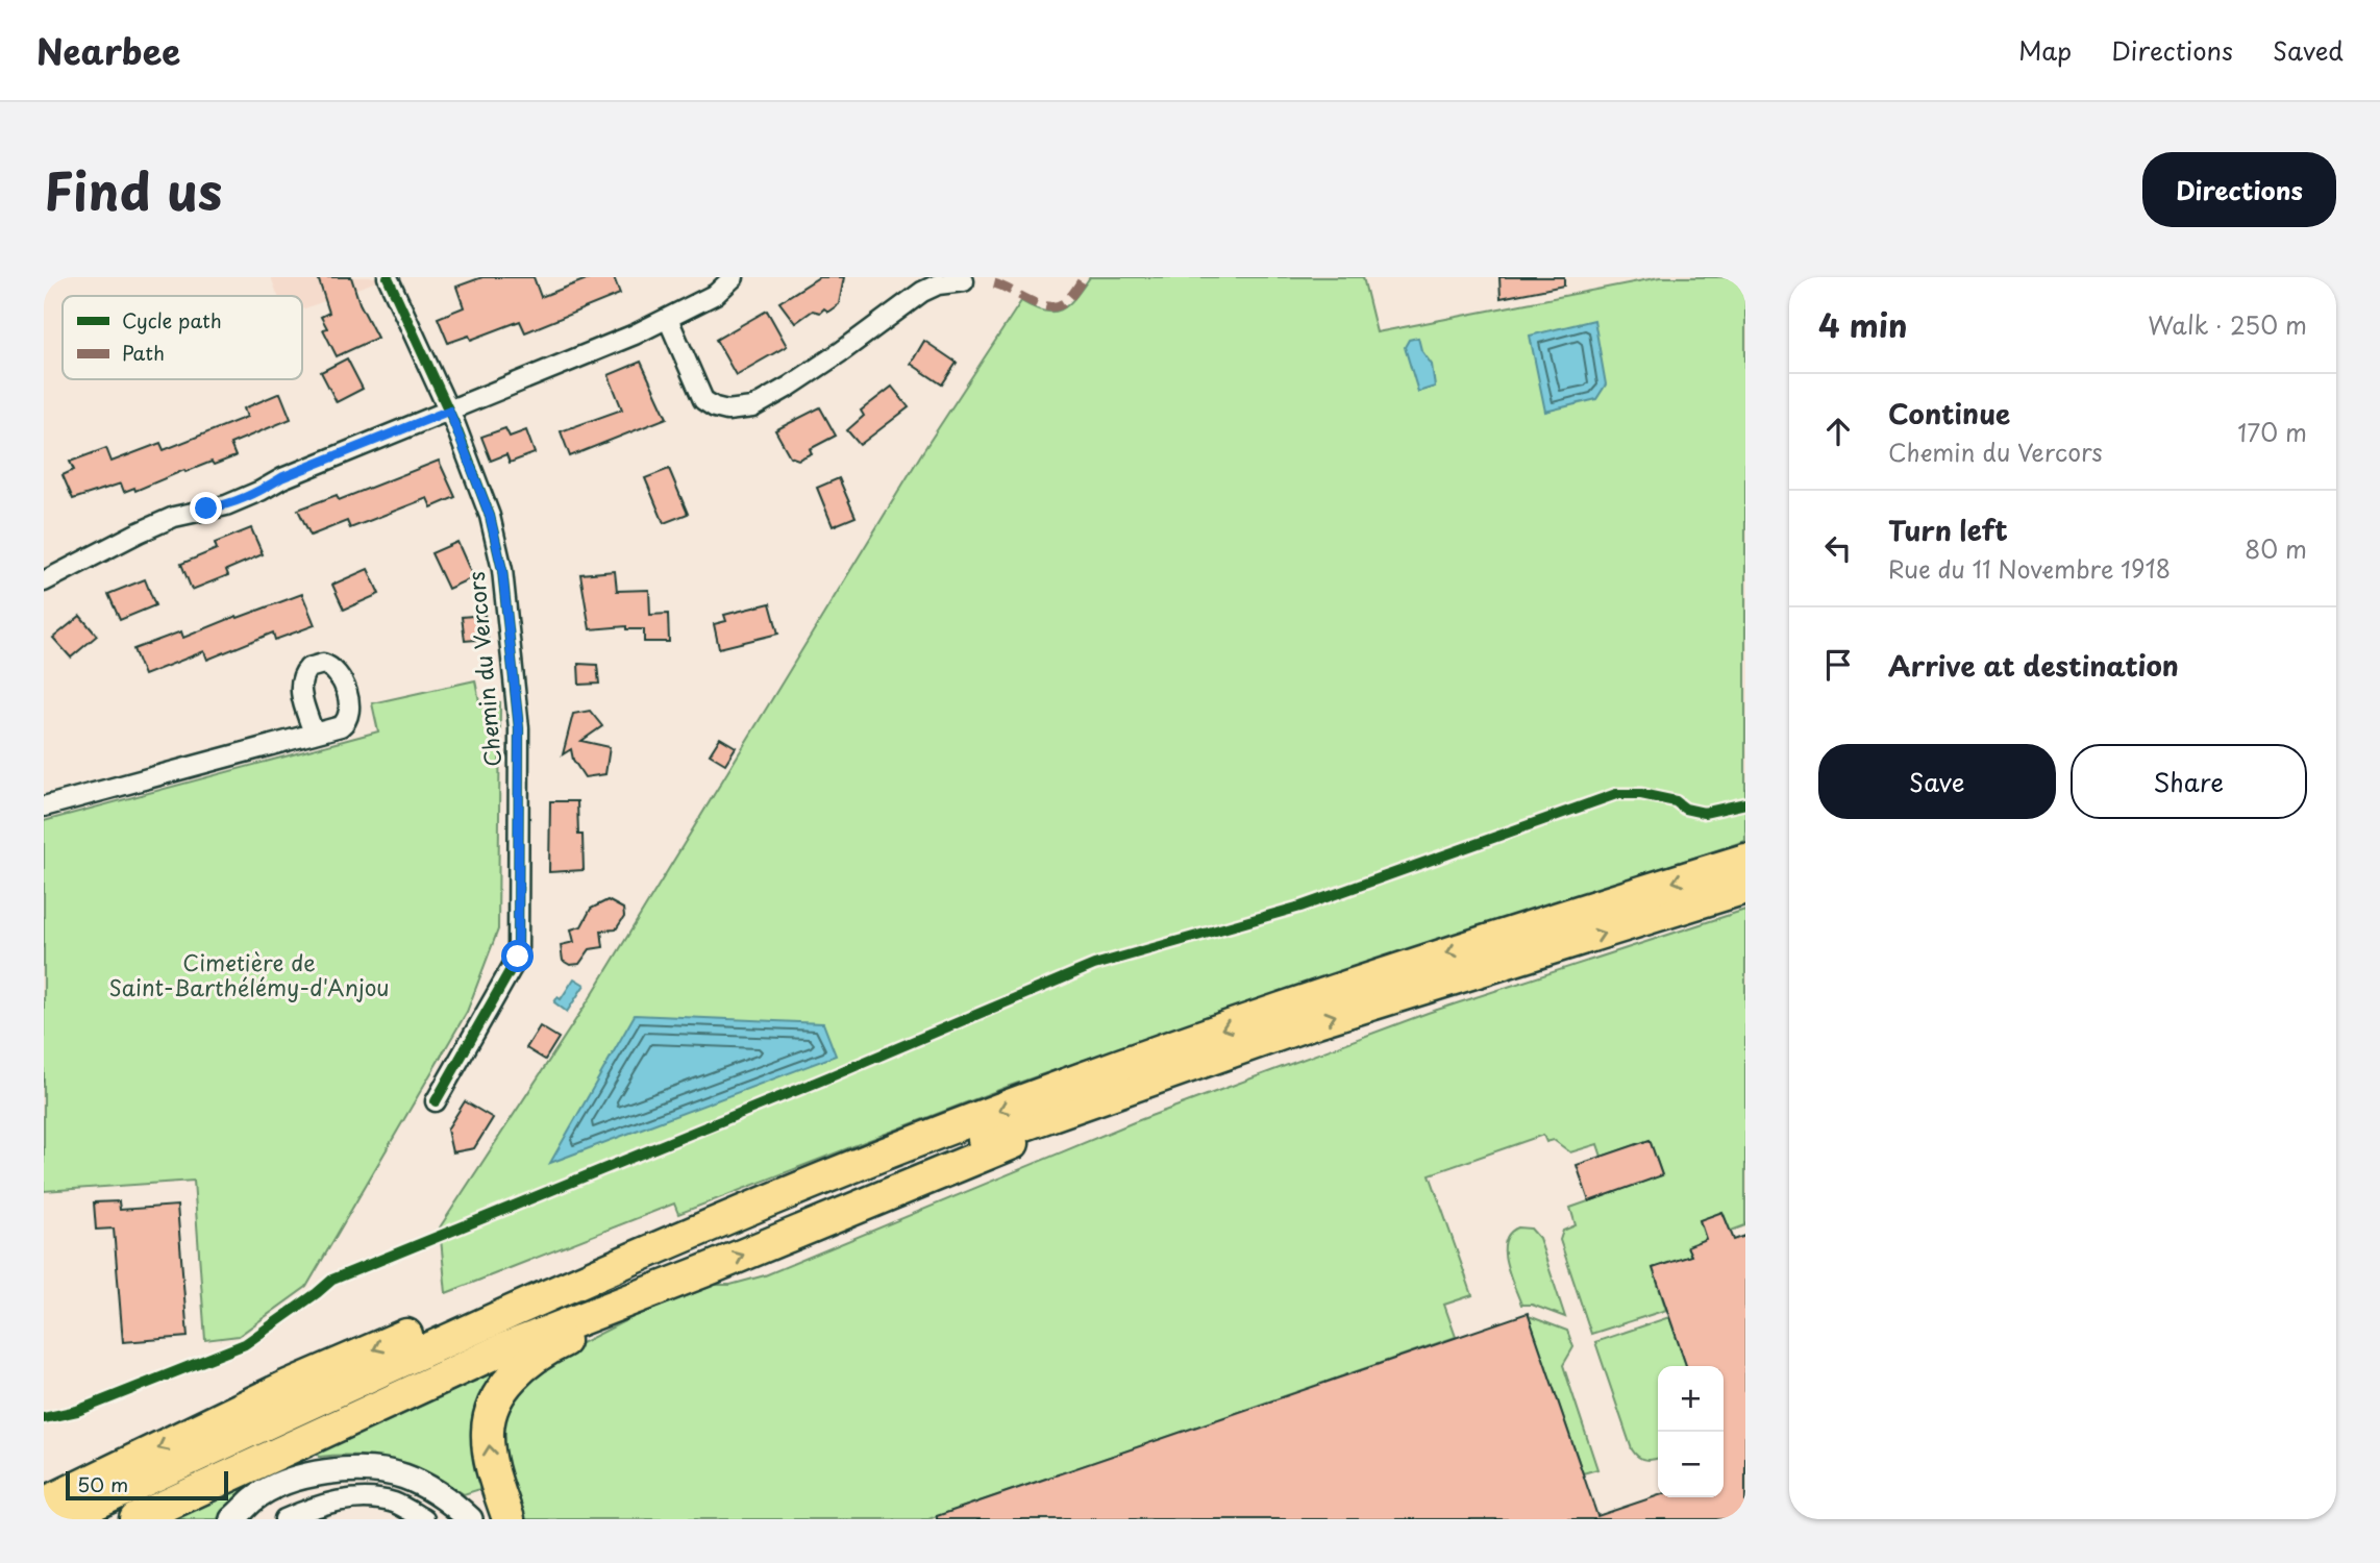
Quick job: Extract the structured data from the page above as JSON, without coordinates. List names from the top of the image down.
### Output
{
  "streets": {
    "street": ["Chemin du Vercors"]
  },
  "parks": ["Cimetière de Saint-Barthélémy-d'Anjou"],
  "legend": ["Cycle path", "Path"],
  "scale_bar": "50 m",
  "page": {
    "header": "Nearbee",
    "nav": ["Map", "Directions", "Saved"],
    "title": "Find us",
    "buttons": [
      "Directions",
      ["Save", "Share"]
    ],
    "heading": ["4 min", "Walk · 250 m"],
    "list": [
      ["Continue", "Chemin du Vercors", "170 m"],
      ["Turn left", "Rue du 11 Novembre 1918", "80 m"],
      "Arrive at destination"
    ],
    "map_buttons": ["+", "−"],
    "scale": "50 m"
  }
}
